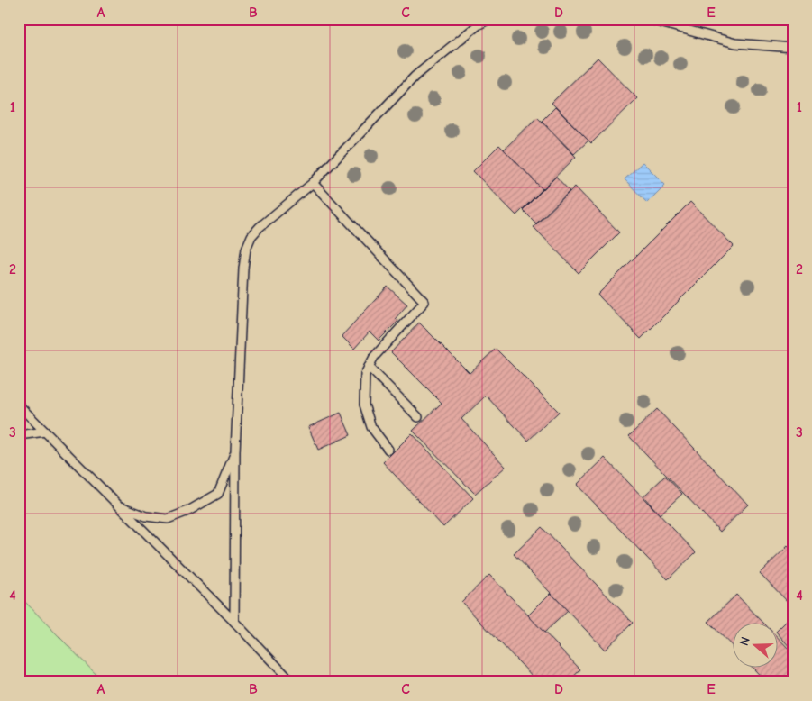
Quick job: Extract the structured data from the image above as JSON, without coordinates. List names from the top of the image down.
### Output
{
  "north": "left",
  "grid": {
    "columns": [
      "A",
      "B",
      "C",
      "D",
      "E"
    ],
    "rows": [
      "1",
      "2",
      "3",
      "4"
    ]
  }
}
